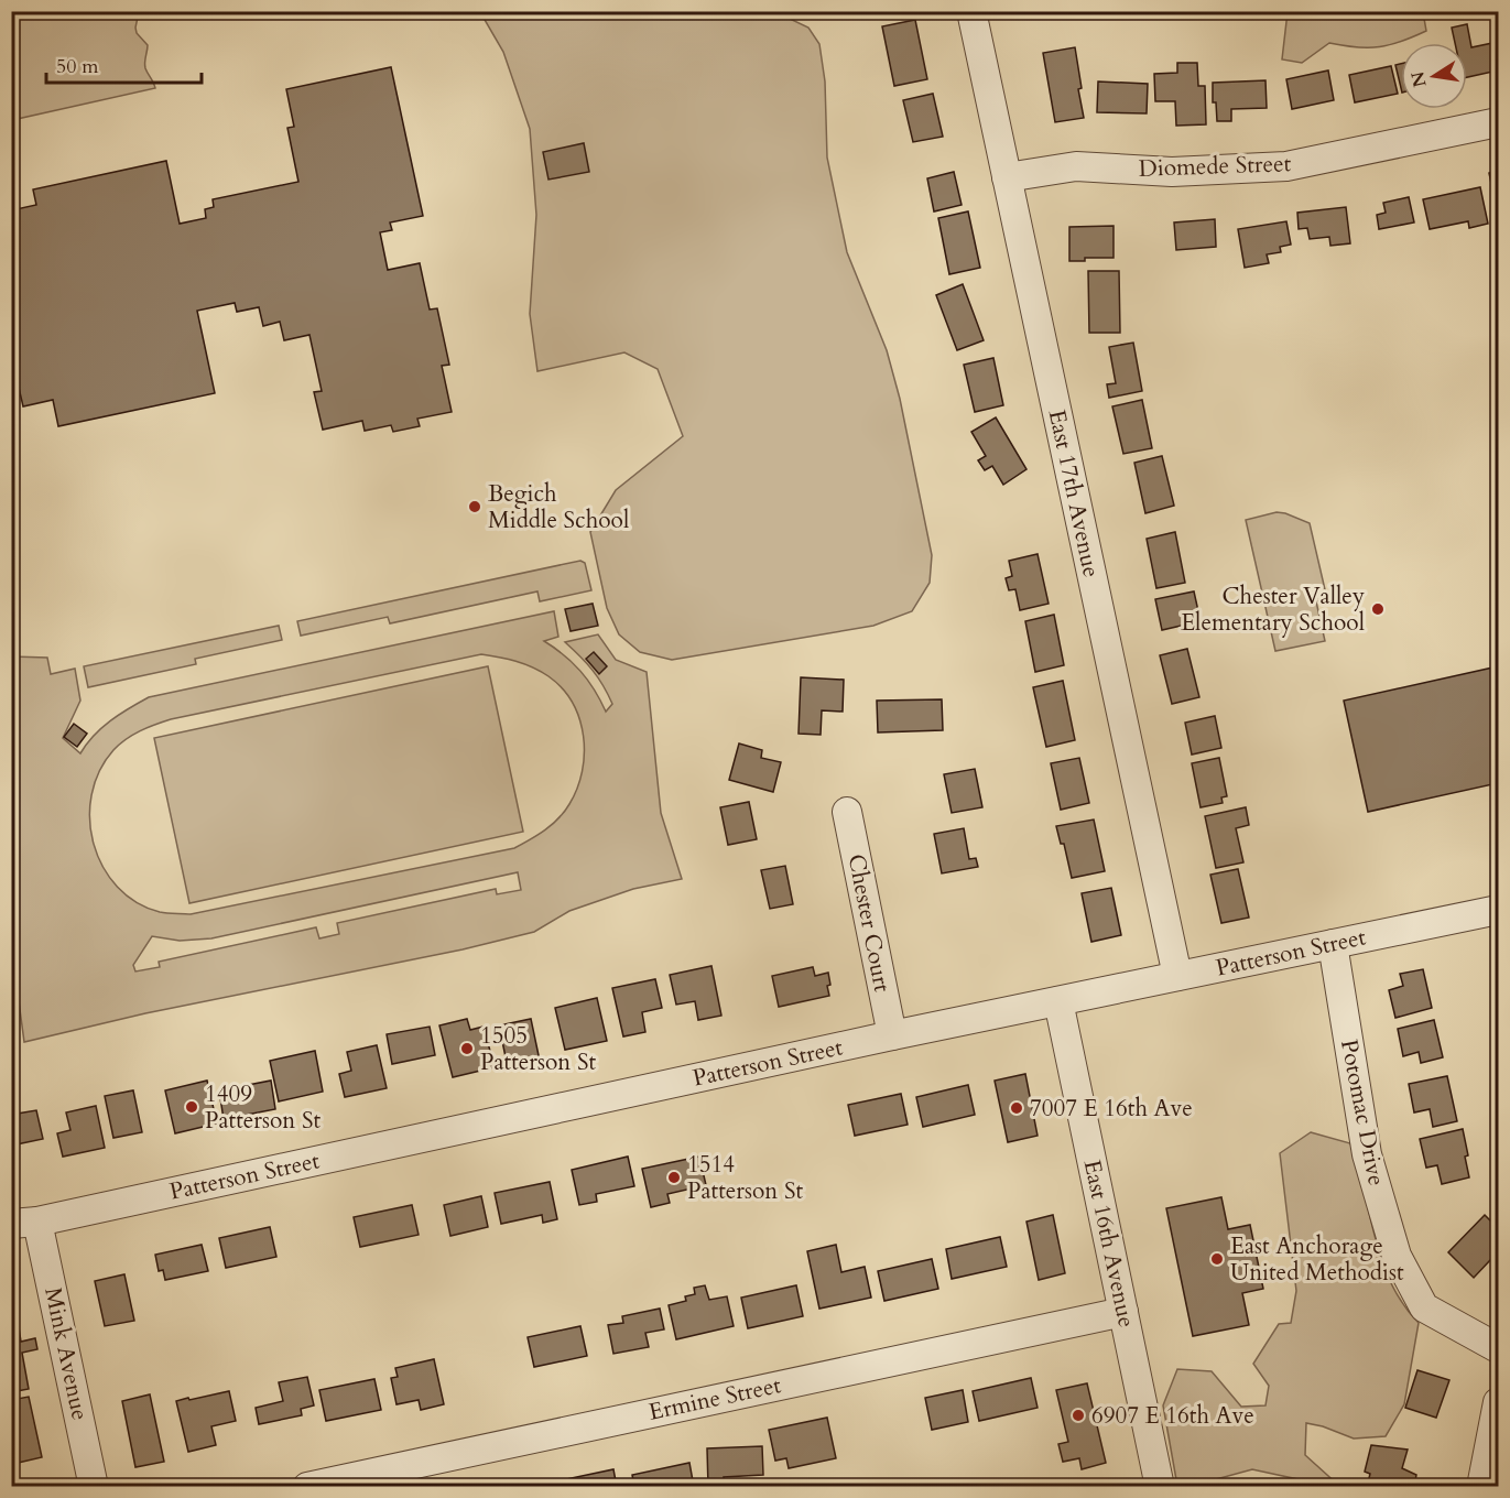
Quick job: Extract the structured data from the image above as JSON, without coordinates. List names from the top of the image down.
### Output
{
  "streets": {
    "street": [
      "Diomede Street",
      "East 17th Avenue",
      "Chester Court",
      "Patterson Street",
      "Potomac Drive",
      "East 16th Avenue",
      "Mink Avenue",
      "Ermine Street"
    ]
  },
  "crossings": [
    ["Diomede Street", "East 17th Avenue"],
    ["East 17th Avenue", "Patterson Street"],
    ["Chester Court", "Patterson Street"],
    ["Patterson Street", "Potomac Drive"],
    ["Patterson Street", "East 16th Avenue"],
    ["Patterson Street", "Mink Avenue"],
    ["East 16th Avenue", "Ermine Street"]
  ],
  "places": [
    "Begich Middle School",
    "Chester Valley Elementary School",
    "1505 Patterson St",
    "1409 Patterson St",
    "7007 E 16th Ave",
    "1514 Patterson St",
    "East Anchorage United Methodist",
    "6907 E 16th Ave"
  ],
  "scale_bar": "50 m",
  "north": "left"
}
